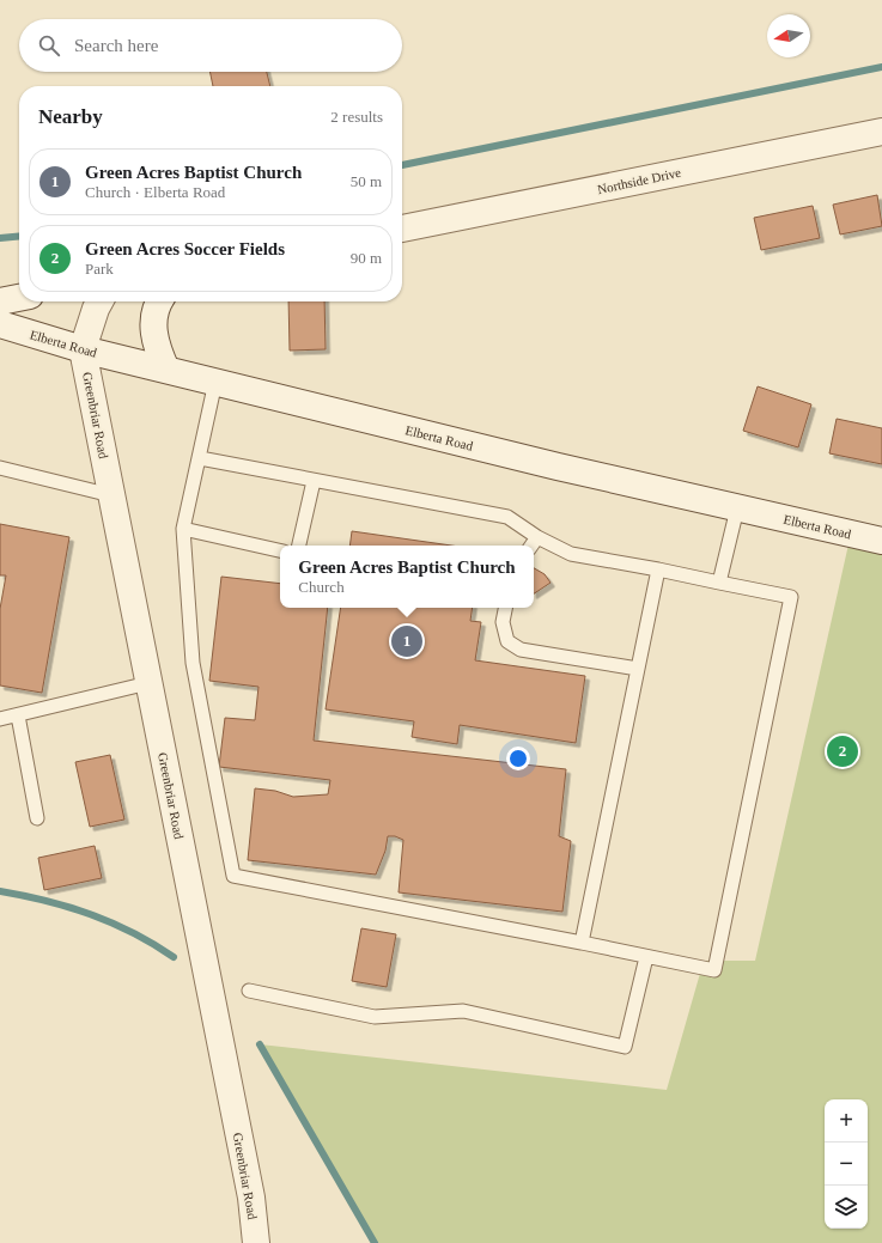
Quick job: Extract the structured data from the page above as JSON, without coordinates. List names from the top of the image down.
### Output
{
  "streets": {
    "street": ["Northside Drive", "Elberta Road", "Greenbriar Road"]
  },
  "crossings": [
    ["Elberta Road", "Greenbriar Road"]
  ],
  "north": "left",
  "page": {
    "search": "Search here",
    "heading": ["Nearby", "2 results"],
    "list": [
      {
        "mark": "1",
        "name": "Green Acres Baptist Church",
        "note": "Church · Elberta Road",
        "value": "50 m"
      },
      {
        "mark": "2",
        "name": "Green Acres Soccer Fields",
        "note": "Park",
        "value": "90 m"
      }
    ],
    "popup": ["Green Acres Baptist Church", "Church"],
    "pins": ["1", "2"],
    "map_buttons": ["+", "−"]
  }
}
